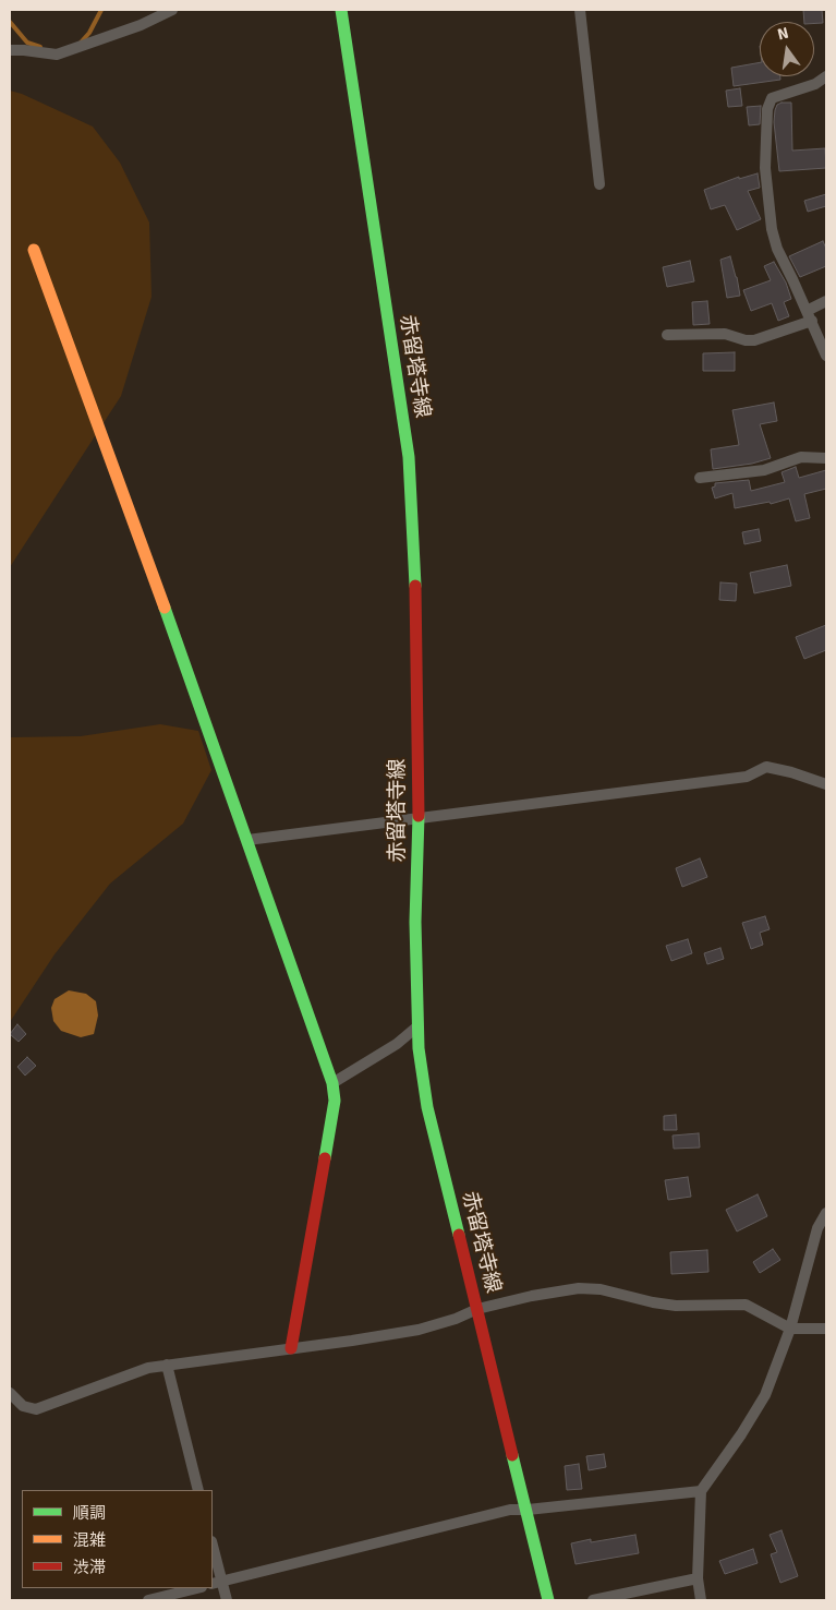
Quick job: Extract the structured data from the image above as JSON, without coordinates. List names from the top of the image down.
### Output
{
  "streets": {
    "main road": ["赤留塔寺線"]
  },
  "legend": ["順調", "混雑", "渋滞"],
  "north": "top"
}
